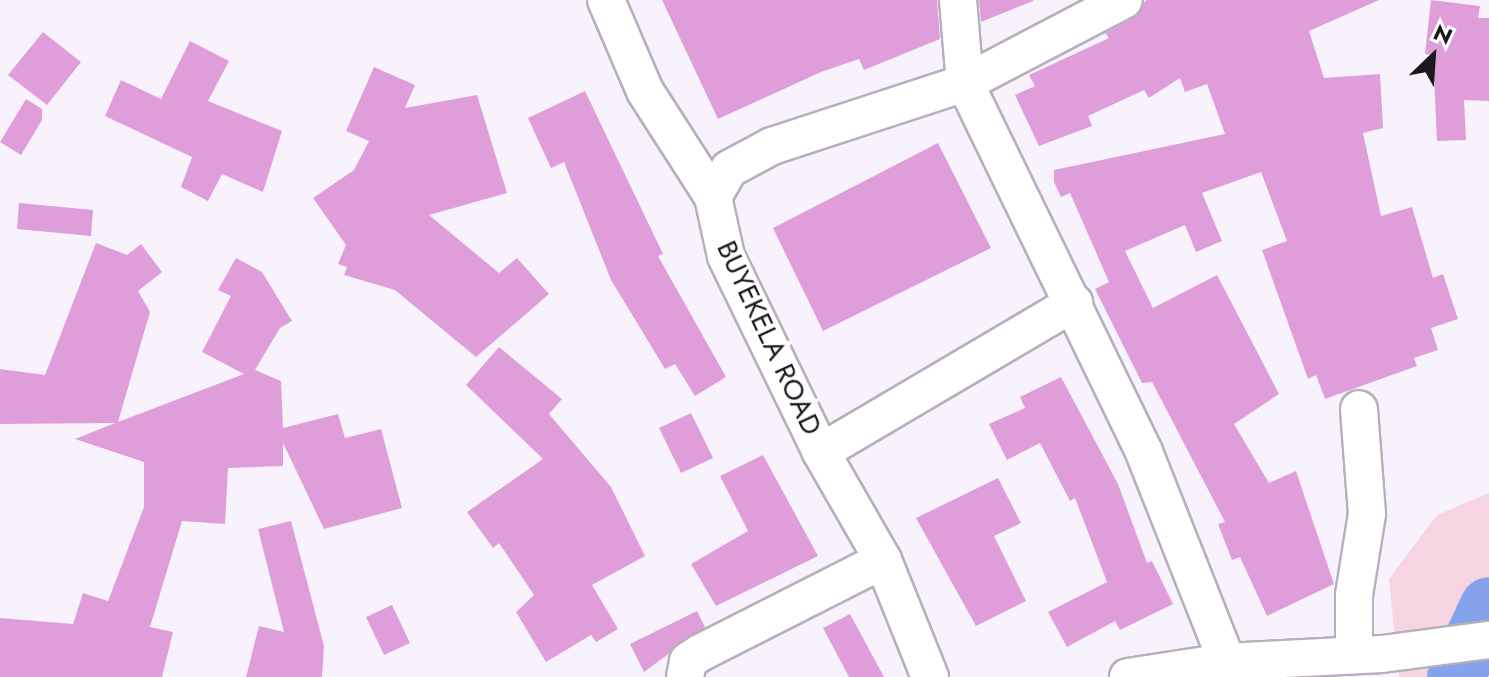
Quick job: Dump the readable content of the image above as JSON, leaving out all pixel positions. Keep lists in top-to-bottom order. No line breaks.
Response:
{"streets":{"street":["BUYEKELA ROAD"]},"north":"top right"}
